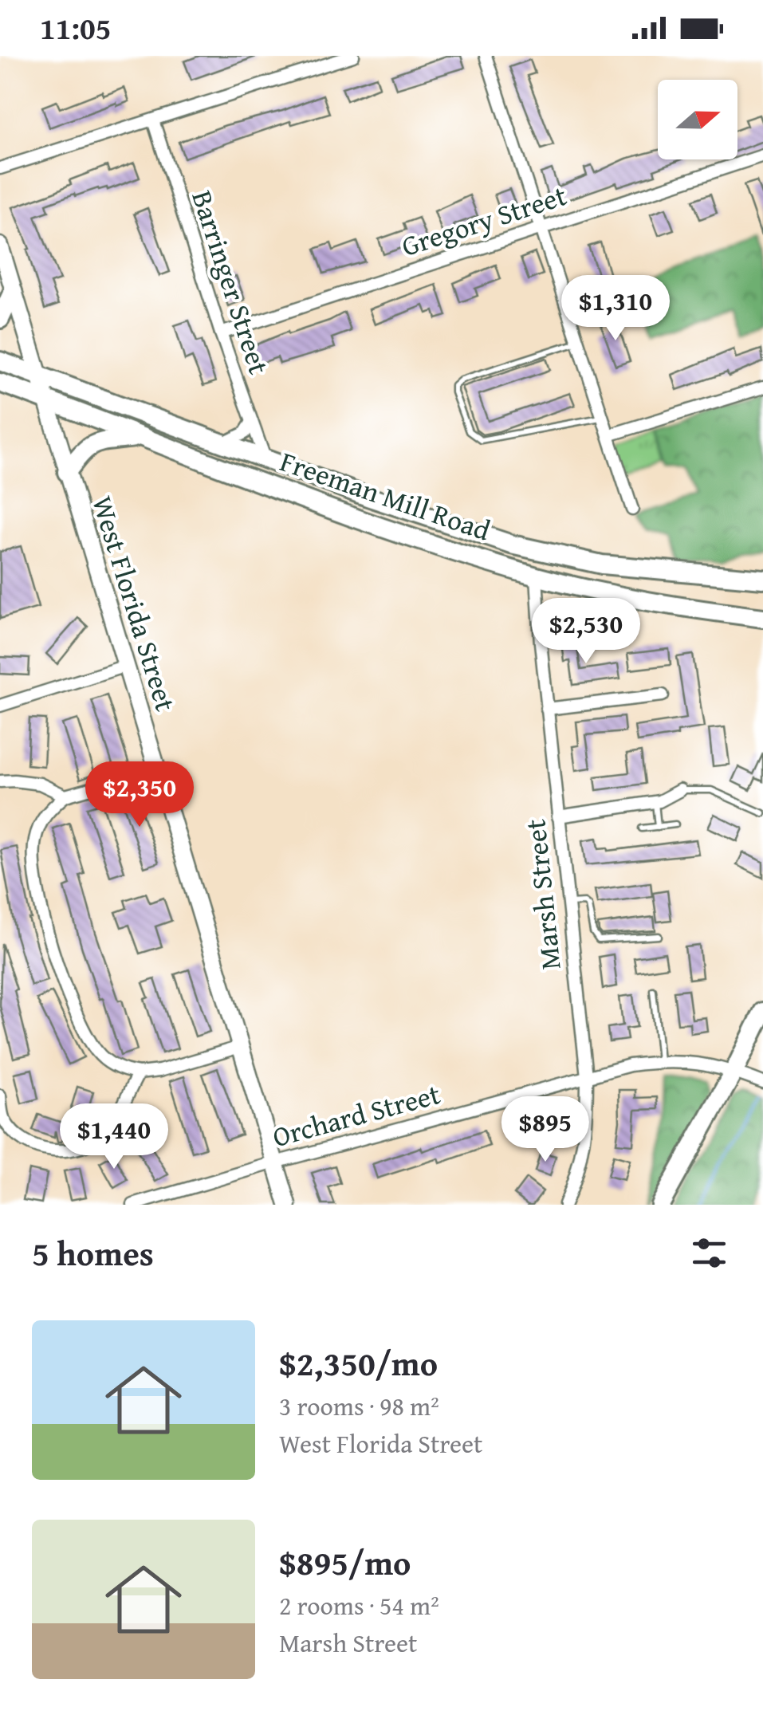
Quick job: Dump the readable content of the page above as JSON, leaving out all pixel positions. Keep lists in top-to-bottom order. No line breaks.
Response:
{"streets":{"main road":["Freeman Mill Road","West Florida Street"],"street":["Gregory Street","Barringer Street","Marsh Street","Orchard Street"]},"crossings":[["Gregory Street","Barringer Street"],["Barringer Street","Freeman Mill Road"],["Freeman Mill Road","West Florida Street"],["Freeman Mill Road","Marsh Street"],["West Florida Street","Orchard Street"],["Marsh Street","Orchard Street"]],"north":"right","page":{"status":"11:05","price":["$1,310","$2,530","$2,350","$895","$1,440"],"heading":"5 homes","list":[{"name":"$2,350/mo","note":"3 rooms · 98 m² · West Florida Street"},{"name":"$895/mo","note":"2 rooms · 54 m² · Marsh Street"}]}}
